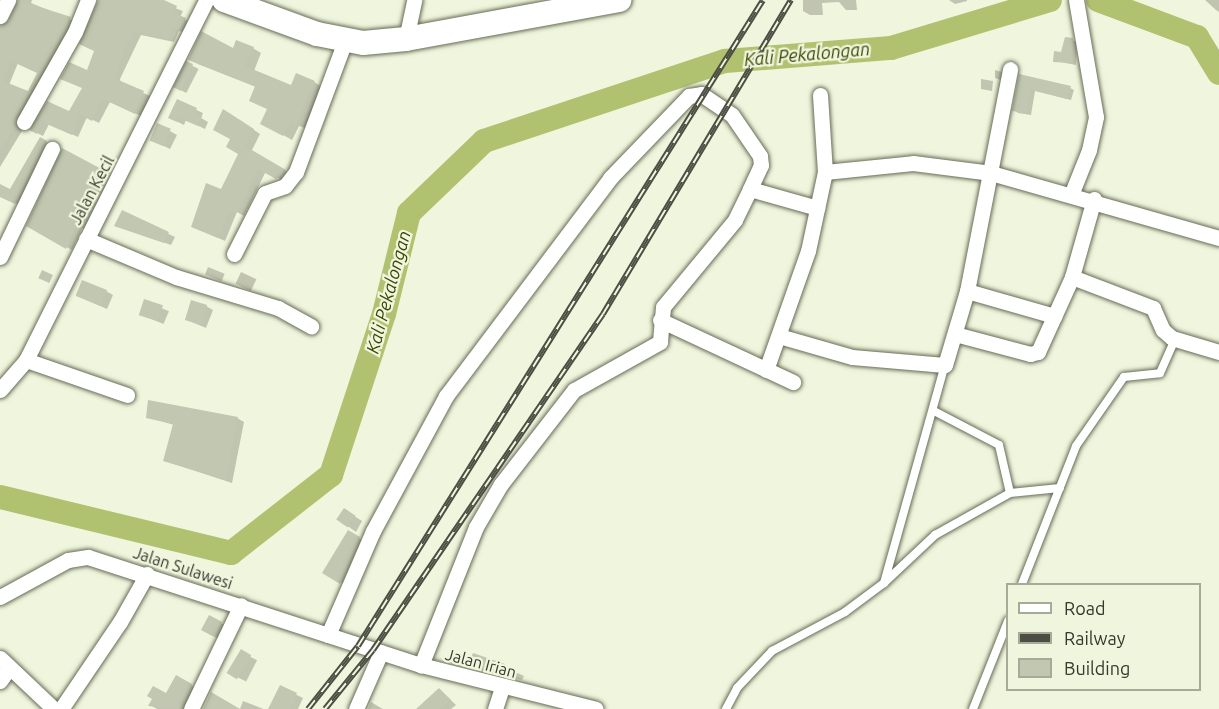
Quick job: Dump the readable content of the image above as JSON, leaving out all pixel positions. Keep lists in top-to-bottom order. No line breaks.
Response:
{"streets":{"street":["Jalan Kecil","Jalan Sulawesi","Jalan Irian"]},"crossings":[["Jalan Sulawesi","Jalan Irian"]],"water":["Kali Pekalongan"],"legend":["Road","Railway","Building"]}
